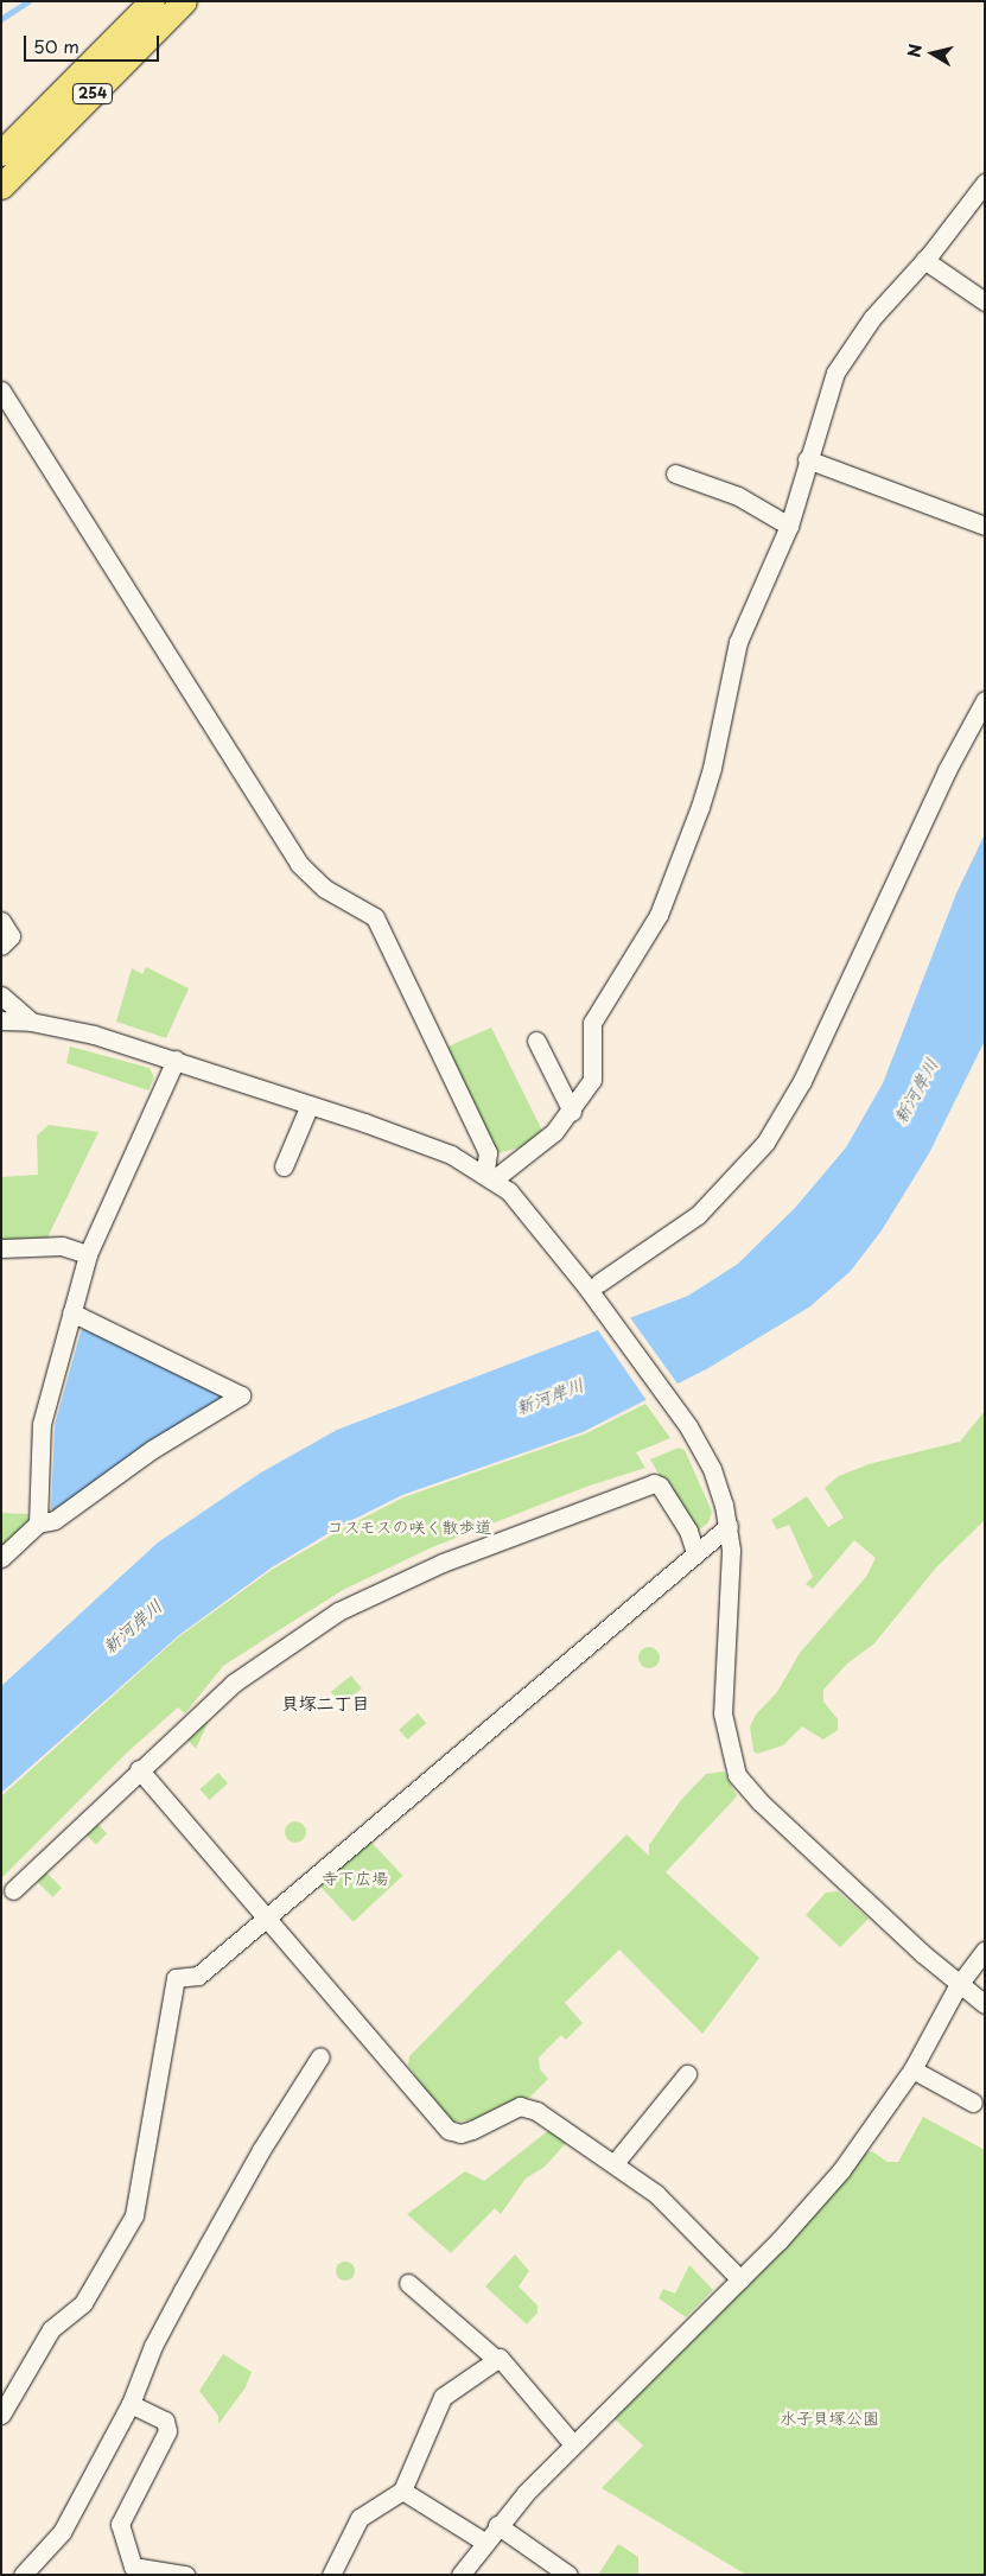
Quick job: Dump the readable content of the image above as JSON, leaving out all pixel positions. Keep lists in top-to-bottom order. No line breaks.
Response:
{"streets":{"highway":["254"]},"districts":["貝塚二丁目"],"water":["新河岸川"],"parks":["コスモスの咲く散歩道","寺下広場","水子貝塚公園"],"scale_bar":"50 m","north":"left"}
